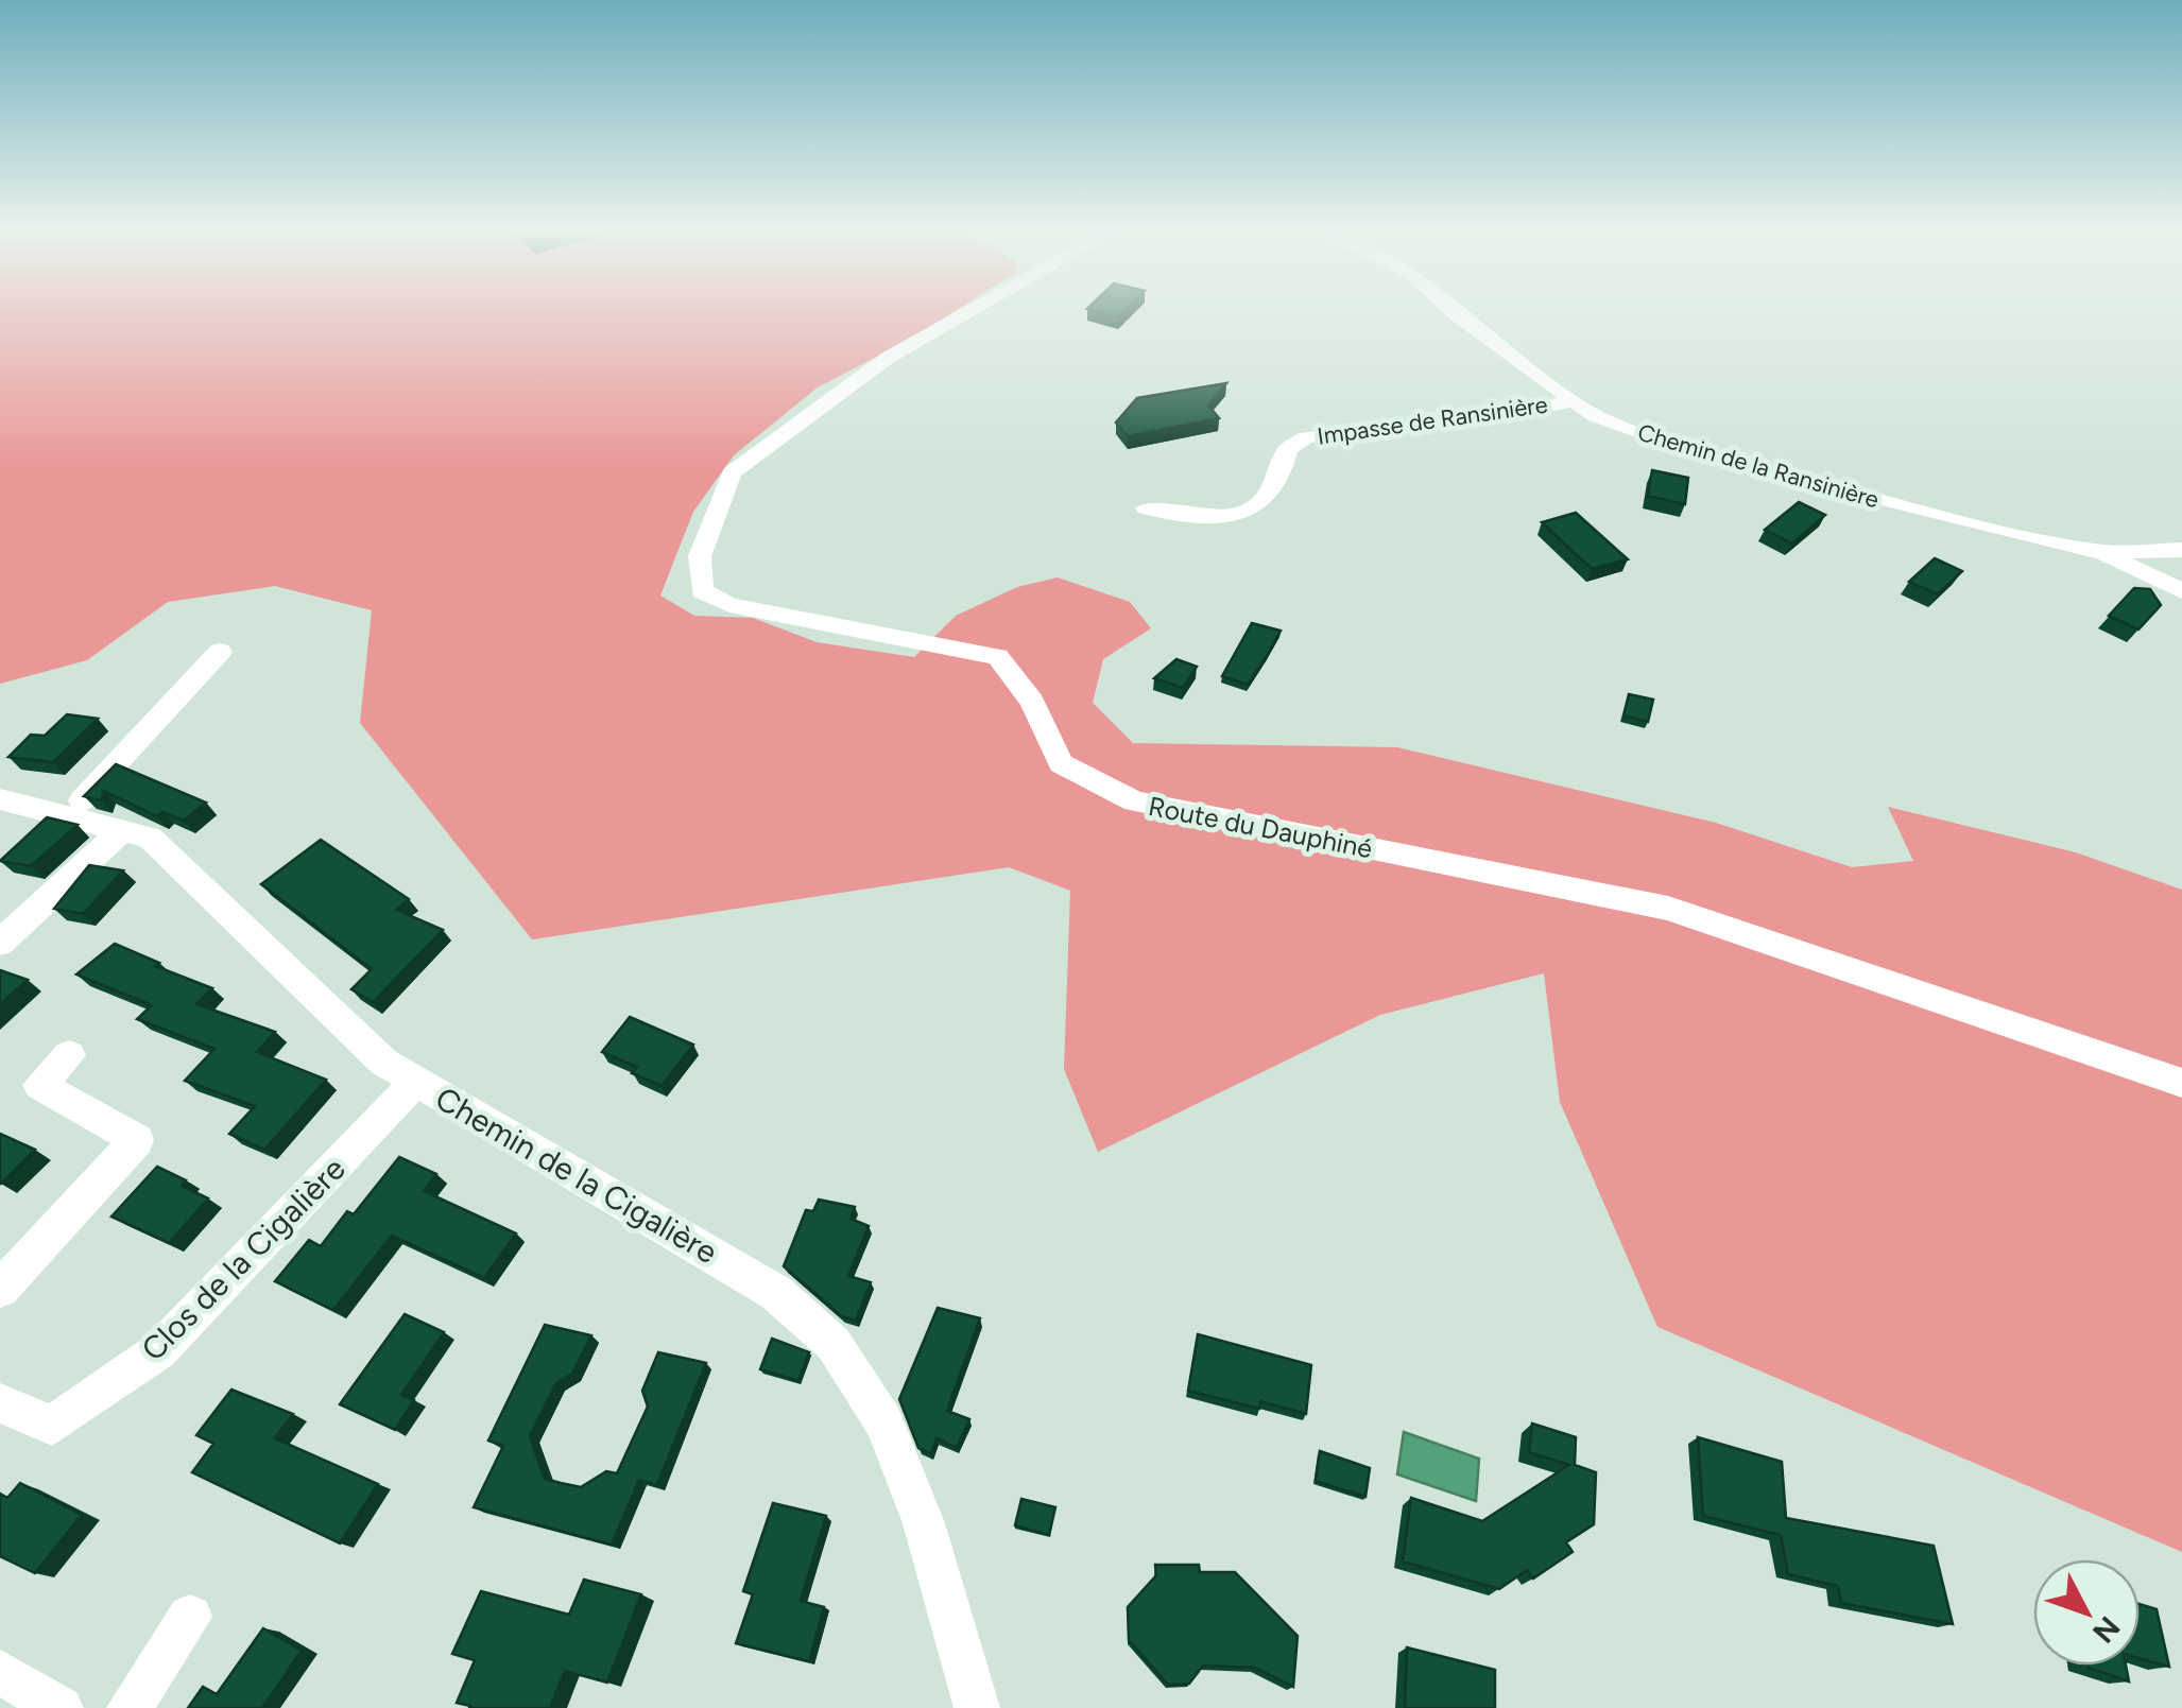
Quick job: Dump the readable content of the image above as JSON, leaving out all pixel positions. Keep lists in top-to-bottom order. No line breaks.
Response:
{"streets":{"street":["Impasse de Ransinière","Chemin de la Ransinière","Route du Dauphiné","Chemin de la Cigalière","Clos de la Cigalière"]},"crossings":[["Impasse de Ransinière","Chemin de la Ransinière"],["Chemin de la Cigalière","Clos de la Cigalière"]],"north":"bottom right"}
